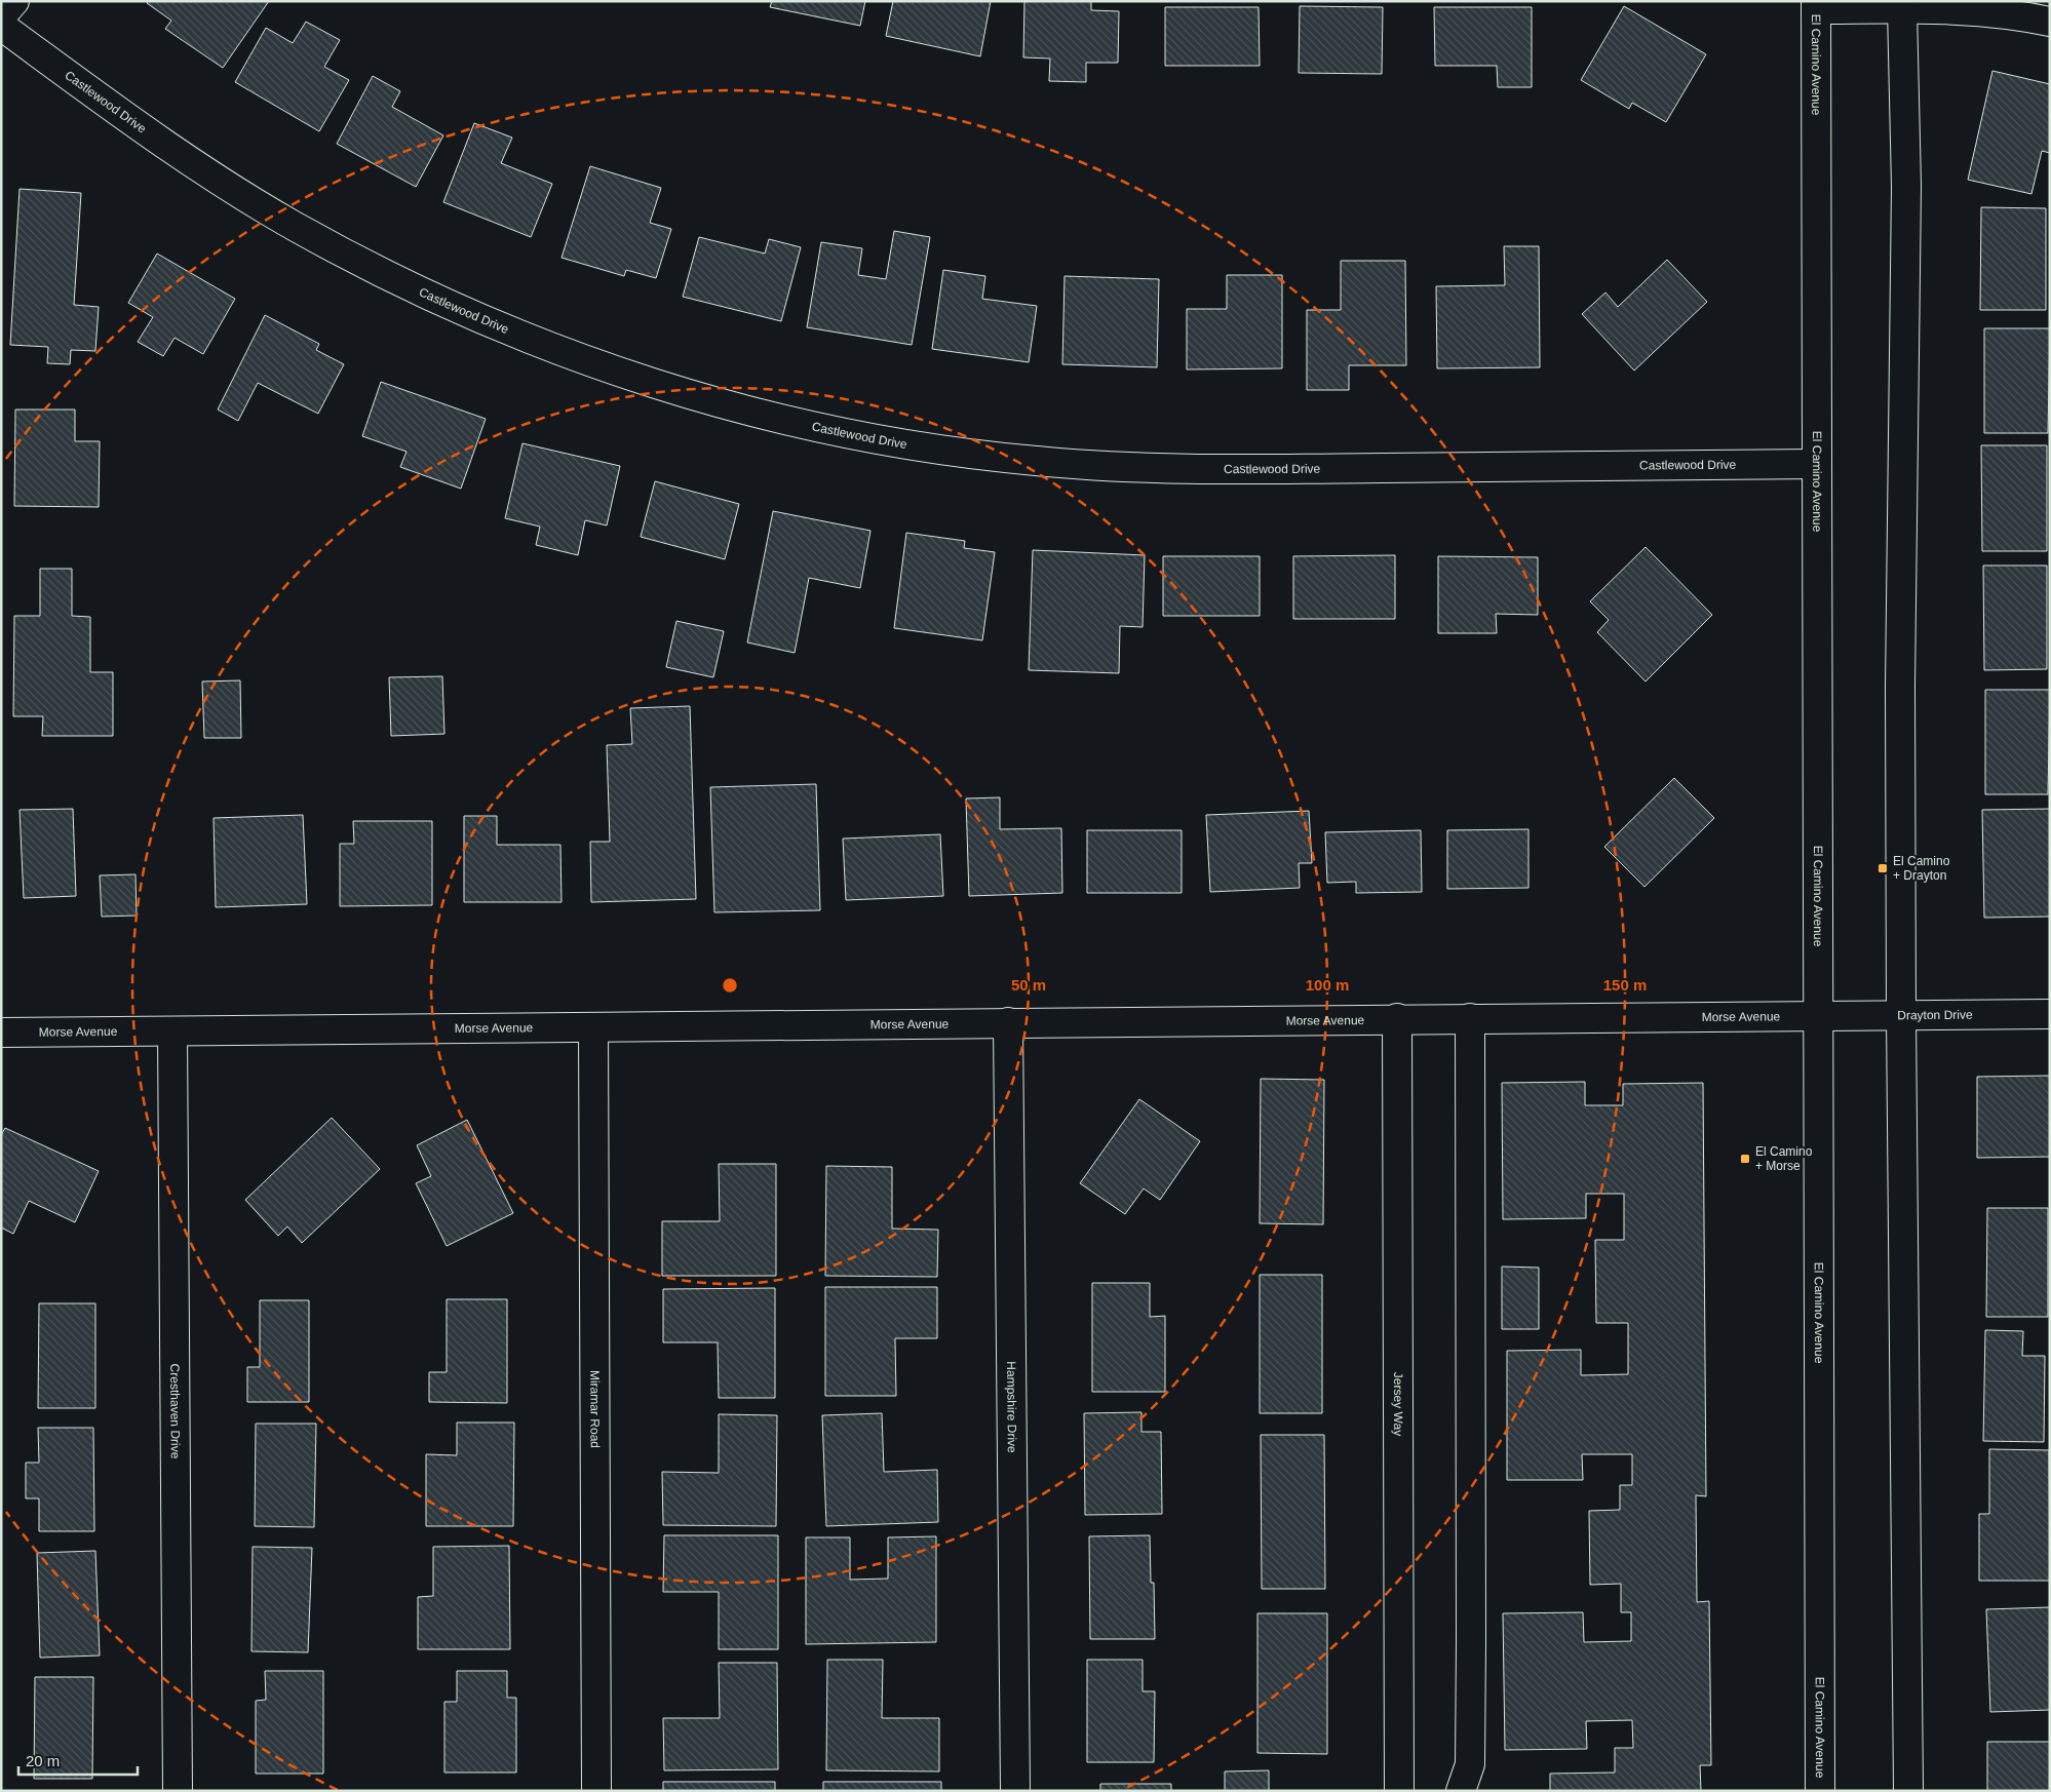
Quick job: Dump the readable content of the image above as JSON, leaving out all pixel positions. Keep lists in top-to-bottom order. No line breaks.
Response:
{"streets":{"street":["El Camino Avenue","Castlewood Drive","Drayton Drive","Morse Avenue","Jersey Way","Hampshire Drive","Miramar Road","Cresthaven Drive"]},"crossings":[["El Camino Avenue","Castlewood Drive"],["El Camino Avenue","Drayton Drive"],["El Camino Avenue","Morse Avenue"],["Drayton Drive","Morse Avenue"],["Morse Avenue","Jersey Way"],["Morse Avenue","Hampshire Drive"],["Morse Avenue","Miramar Road"],["Morse Avenue","Cresthaven Drive"]],"places":{"transit":["El Camino + Drayton","El Camino + Morse"]},"scale_bar":"20 m","rings":["50 m","100 m","150 m"]}
